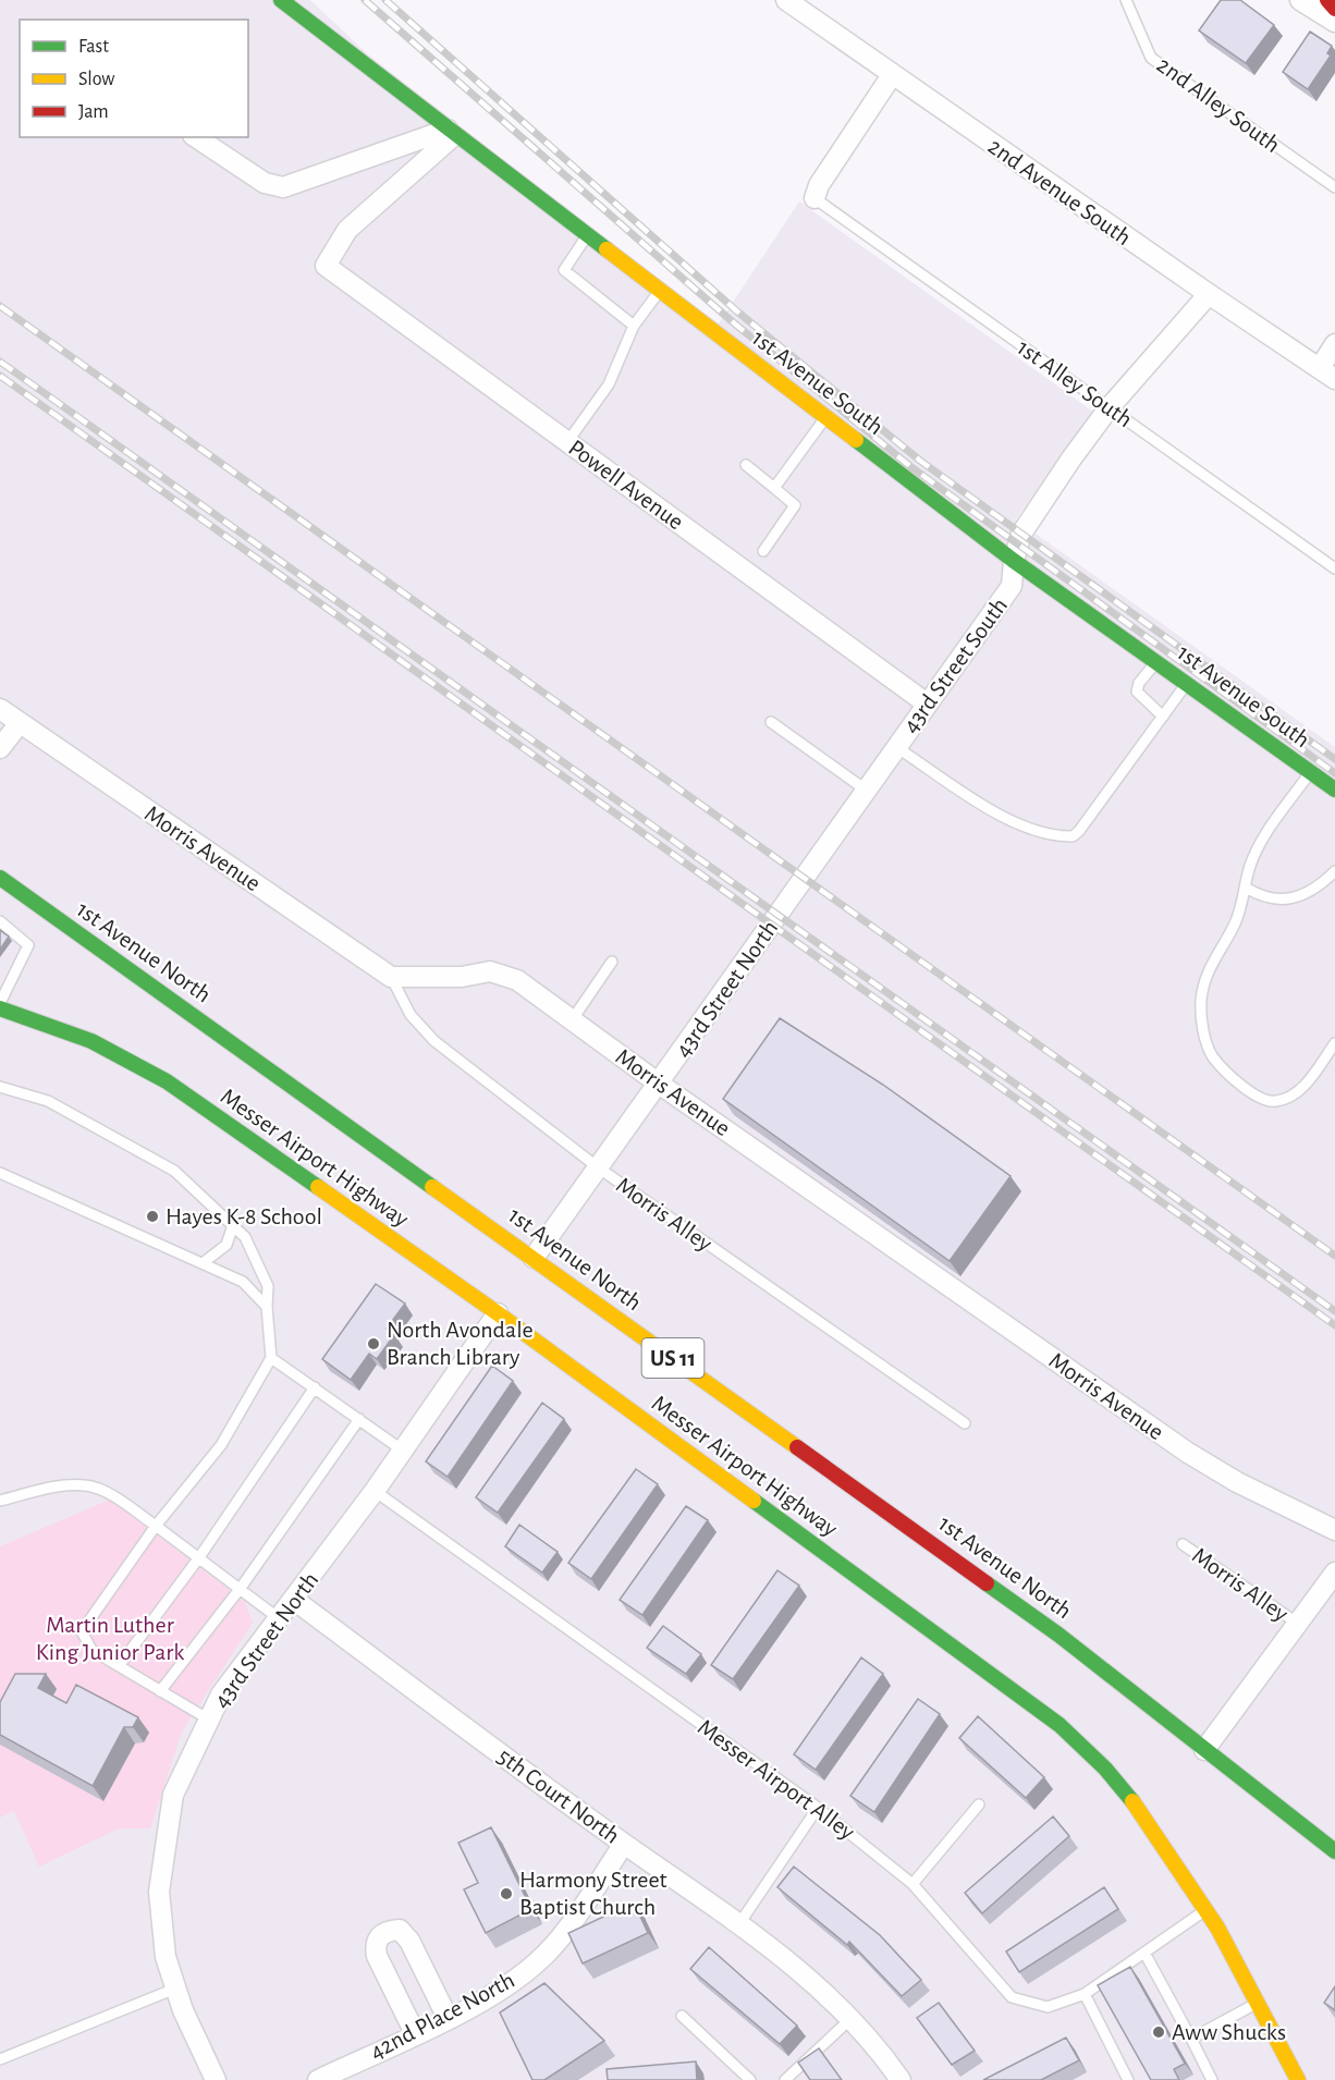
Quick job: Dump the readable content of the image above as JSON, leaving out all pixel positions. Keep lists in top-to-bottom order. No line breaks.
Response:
{"streets":{"main road":["1st Avenue South","1st Avenue North","Messer Airport Highway","US 11"],"street":["2nd Avenue South","Powell Avenue","43rd Street South","Morris Avenue","43rd Street North","5th Court North","42nd Place North"],"lane":["2nd Alley South","1st Alley South","Morris Alley","Messer Airport Alley"]},"crossings":[["2nd Avenue South","43rd Street South"],["1st Avenue South","Powell Avenue"],["1st Avenue South","43rd Street South"],["1st Alley South","43rd Street South"],["Powell Avenue","43rd Street South"],["43rd Street South","43rd Street North"],["Morris Avenue","43rd Street North"],["Morris Avenue","Morris Alley"],["1st Avenue North","43rd Street North"],["43rd Street North","Messer Airport Highway"],["43rd Street North","Morris Alley"],["43rd Street North","Messer Airport Alley"],["43rd Street North","5th Court North"],["Messer Airport Highway","Messer Airport Alley"],["5th Court North","42nd Place North"]],"parks":["Martin Luther King Junior Park"],"places":["Hayes K-8 School","North Avondale Branch Library","Harmony Street Baptist Church","Aww Shucks"],"legend":["Fast","Slow","Jam"]}
